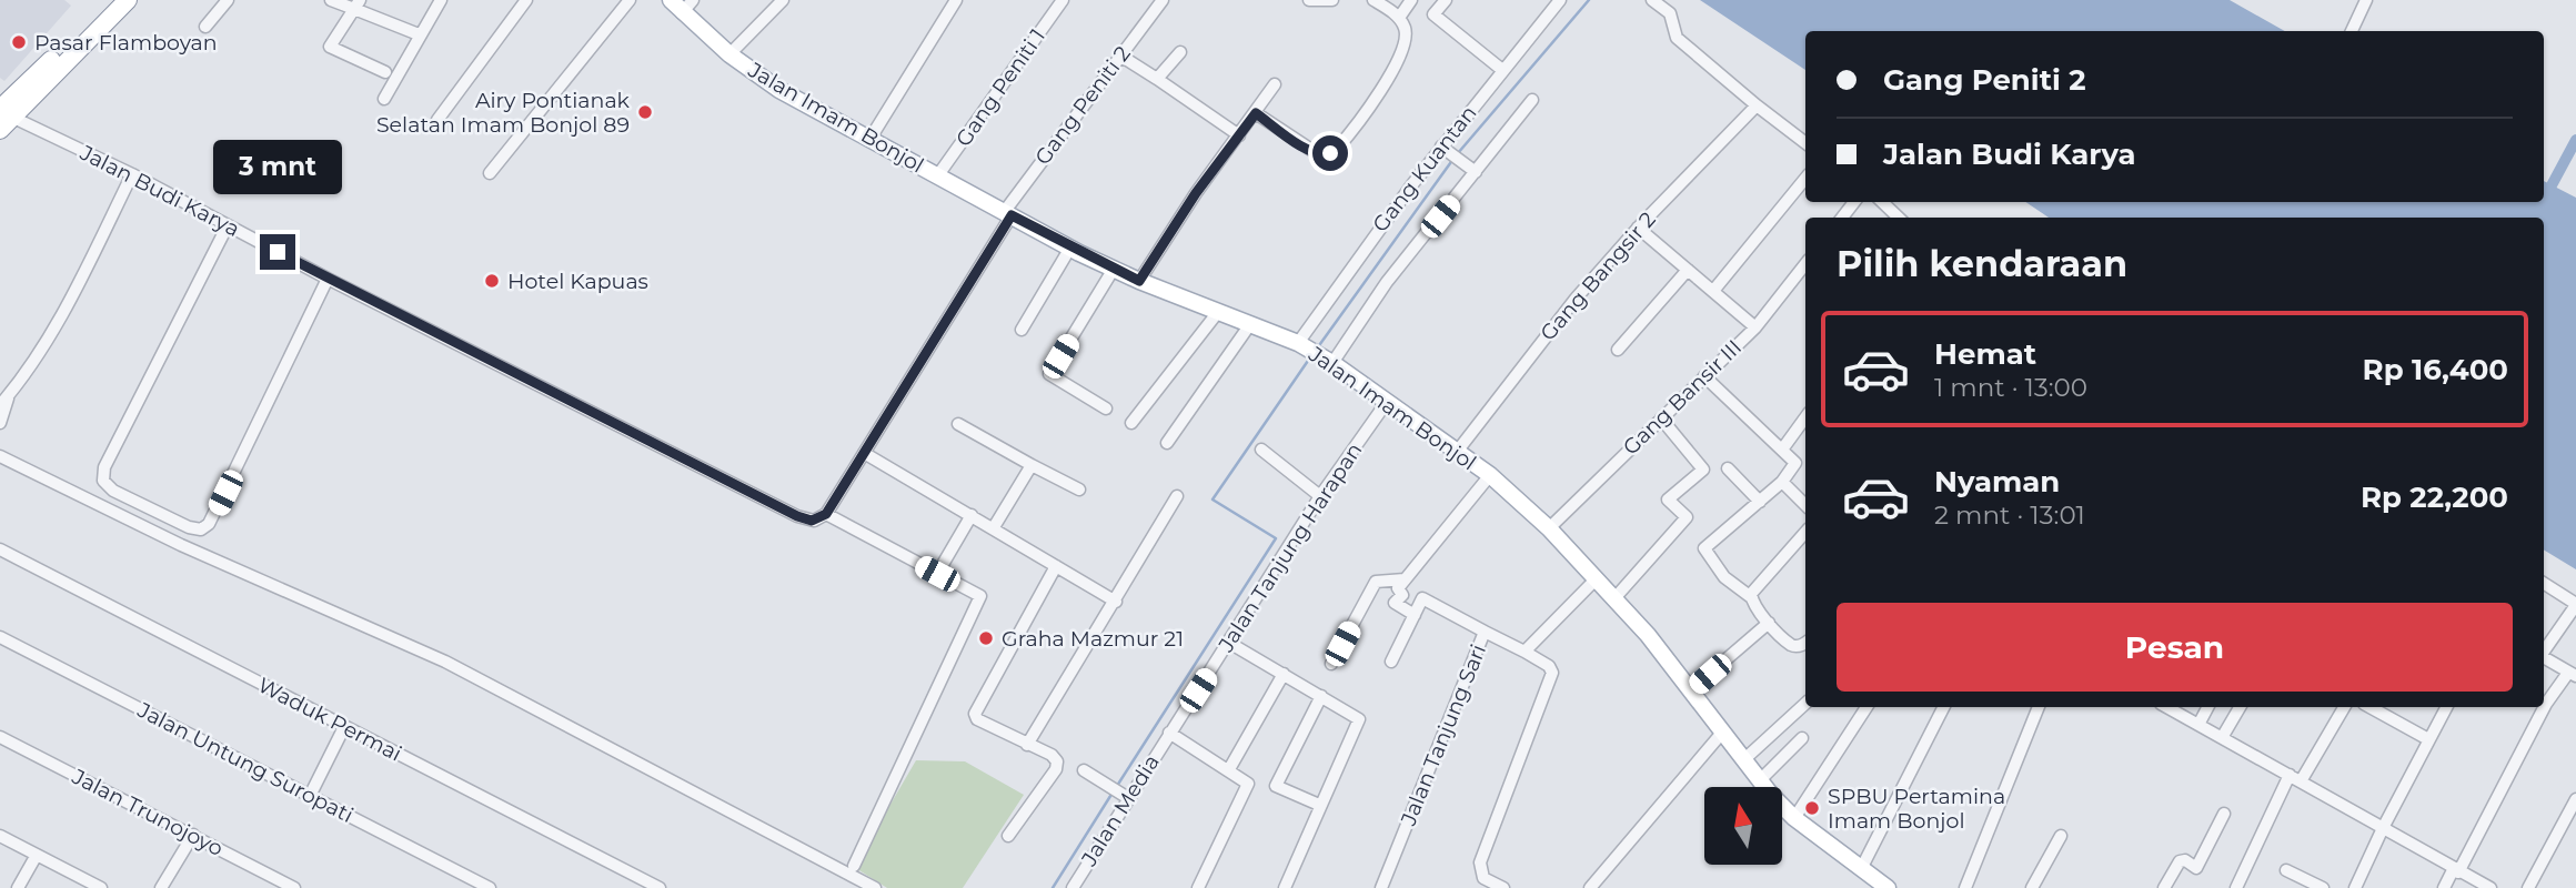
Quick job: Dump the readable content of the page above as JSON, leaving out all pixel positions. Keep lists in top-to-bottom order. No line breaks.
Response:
{"streets":{"main road":["Jalan Imam Bonjol"],"street":["Gang Peniti 1","Gang Peniti 2","Gang Kuantan","Jalan Budi Karya","Gang Bangsir 2","Gang Bansir III","Jalan Tanjung Harapan","Waduk Permai","Jalan Tanjung Sari","Jalan Untung Suropati","Jalan Media","Jalan Trunojoyo"]},"crossings":[["Gang Peniti 1","Jalan Imam Bonjol"],["Gang Peniti 2","Jalan Imam Bonjol"],["Jalan Imam Bonjol","Gang Kuantan"],["Jalan Imam Bonjol","Gang Bangsir 2"],["Jalan Imam Bonjol","Gang Bansir III"],["Jalan Imam Bonjol","Jalan Tanjung Harapan"],["Jalan Tanjung Harapan","Jalan Media"]],"places":["Pasar Flamboyan","Airy Pontianak Selatan Imam Bonjol 89","Hotel Kapuas","Graha Mazmur 21","SPBU Pertamina Imam Bonjol"],"north":"top","page":{"banner":["Gang Peniti 2","Jalan Budi Karya"],"bubble":"3 mnt","heading":"Pilih kendaraan","list":[{"name":"Hemat","note":"1 mnt · 13:00","value":"Rp 16,400"},{"name":"Nyaman","note":"2 mnt · 13:01","value":"Rp 22,200"}],"buttons":"Pesan"}}
